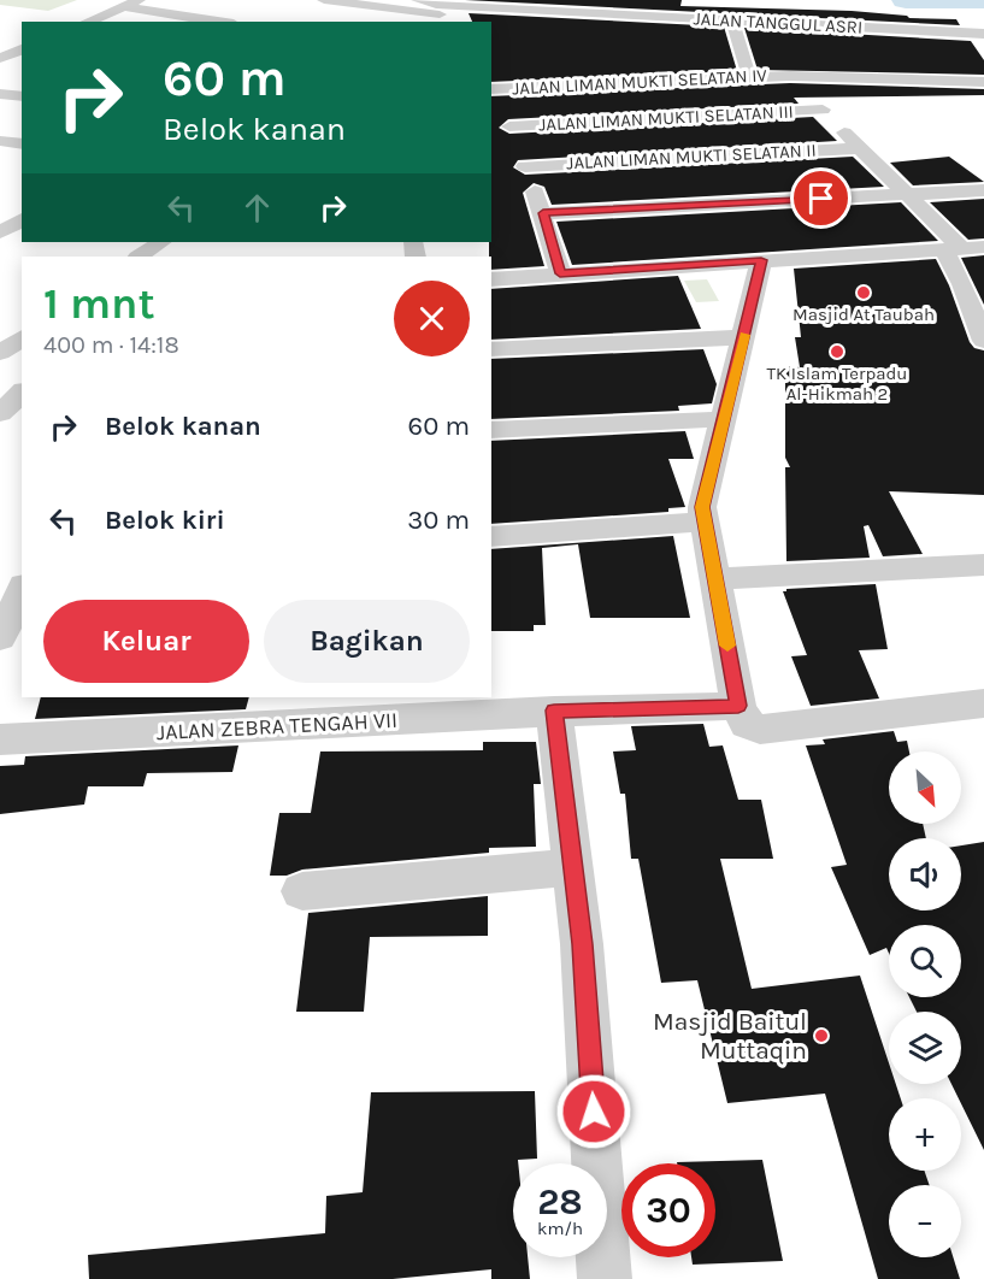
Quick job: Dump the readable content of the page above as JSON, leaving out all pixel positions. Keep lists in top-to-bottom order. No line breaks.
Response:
{"streets":{"street":["JALAN TANGGUL ASRI","JALAN LIMAN MUKTI SELATAN IV","JALAN LIMAN MUKTI SELATAN III","JALAN LIMAN MUKTI SELATAN II","JALAN ZEBRA TENGAH VII"]},"crossings":[["JALAN LIMAN MUKTI SELATAN IV","JALAN LIMAN MUKTI SELATAN III"],["JALAN LIMAN MUKTI SELATAN IV","JALAN LIMAN MUKTI SELATAN II"],["JALAN LIMAN MUKTI SELATAN III","JALAN LIMAN MUKTI SELATAN II"]],"places":["Masjid At Taubah","TK Islam Terpadu Al-Hikmah 2","Masjid Baitul Muttaqin"],"north":"bottom right","page":{"turn":["60 m","Belok kanan"],"heading":["1 mnt","400 m · 14:18"],"list":[{"name":"Belok kanan","value":"60 m"},{"name":"Belok kiri","value":"30 m"}],"buttons":["Keluar","Bagikan"],"map_buttons":["+","−"],"speed":"28 km/h","limit":"30"}}
